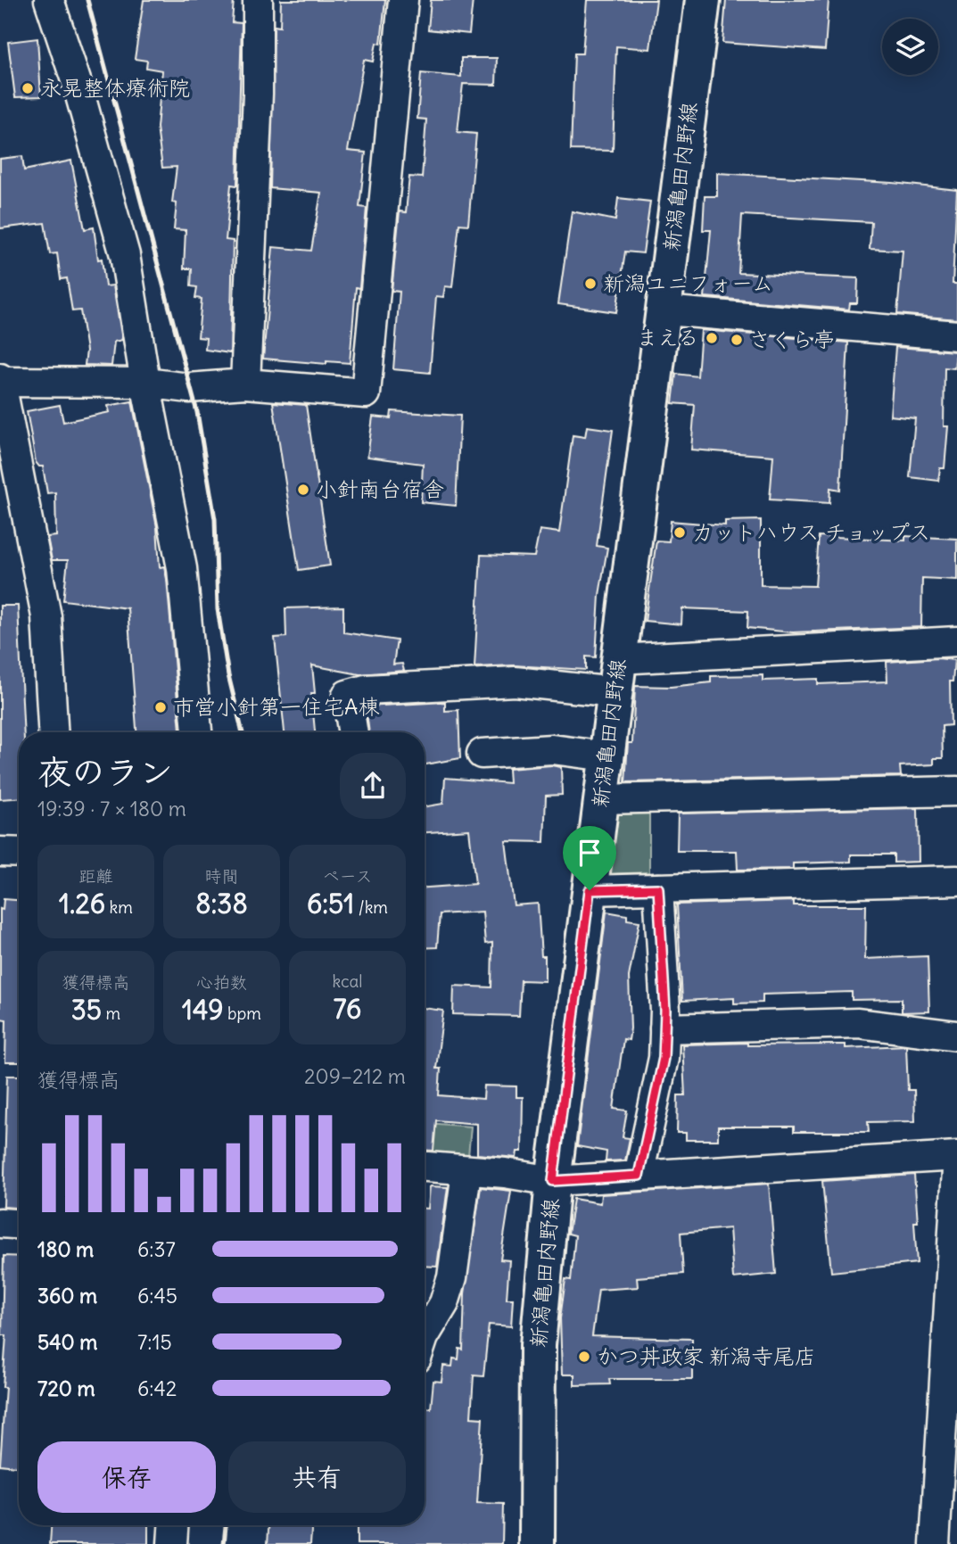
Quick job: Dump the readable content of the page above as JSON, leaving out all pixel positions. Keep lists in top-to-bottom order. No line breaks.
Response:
{"streets":{"main road":["新潟亀田内野線"]},"places":["永晃整体療術院","新潟ユニフォーム","まえる","さくら亭","小針南台宿舎","カットハウス チョップス","市営小針第一住宅A棟","かつ丼政家 新潟寺尾店"],"page":{"heading":["夜のラン","19:39 · 7 × 180 m"],"stats":[["距離","1.26 km"],["時間","8:38"],["ペース","6:51 /km"],["獲得標高","35 m"],["心拍数","149 bpm"],["kcal","76"]],"chart":["獲得標高","209–212 m"],"list":[{"name":"180 m","note":"6:37"},{"name":"360 m","note":"6:45"},{"name":"540 m","note":"7:15"},{"name":"720 m","note":"6:42"}],"buttons":["保存","共有"]}}
